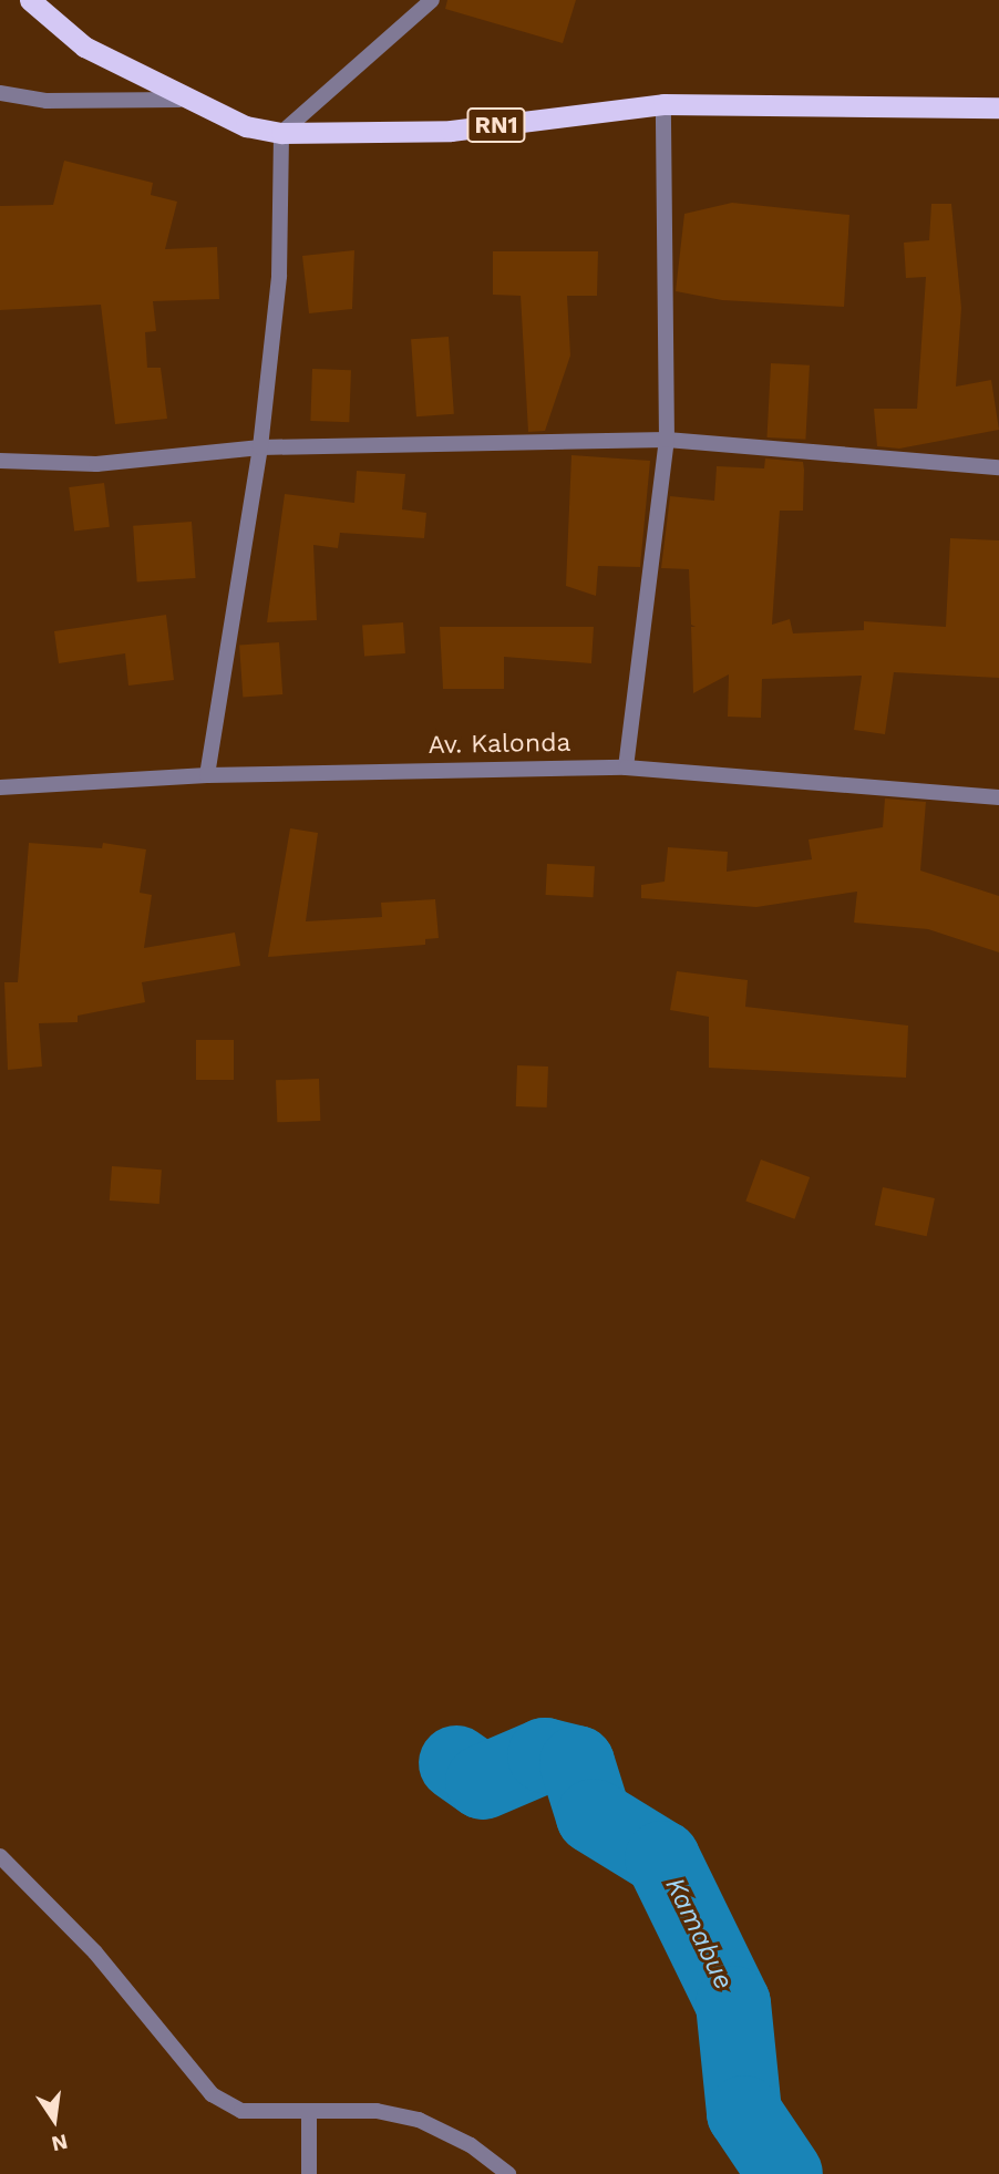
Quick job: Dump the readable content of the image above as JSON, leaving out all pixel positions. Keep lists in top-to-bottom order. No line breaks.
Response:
{"streets":{"highway":["RN1"],"street":["Av. Kalonda"]},"water":["Kamabue"],"north":"bottom"}
